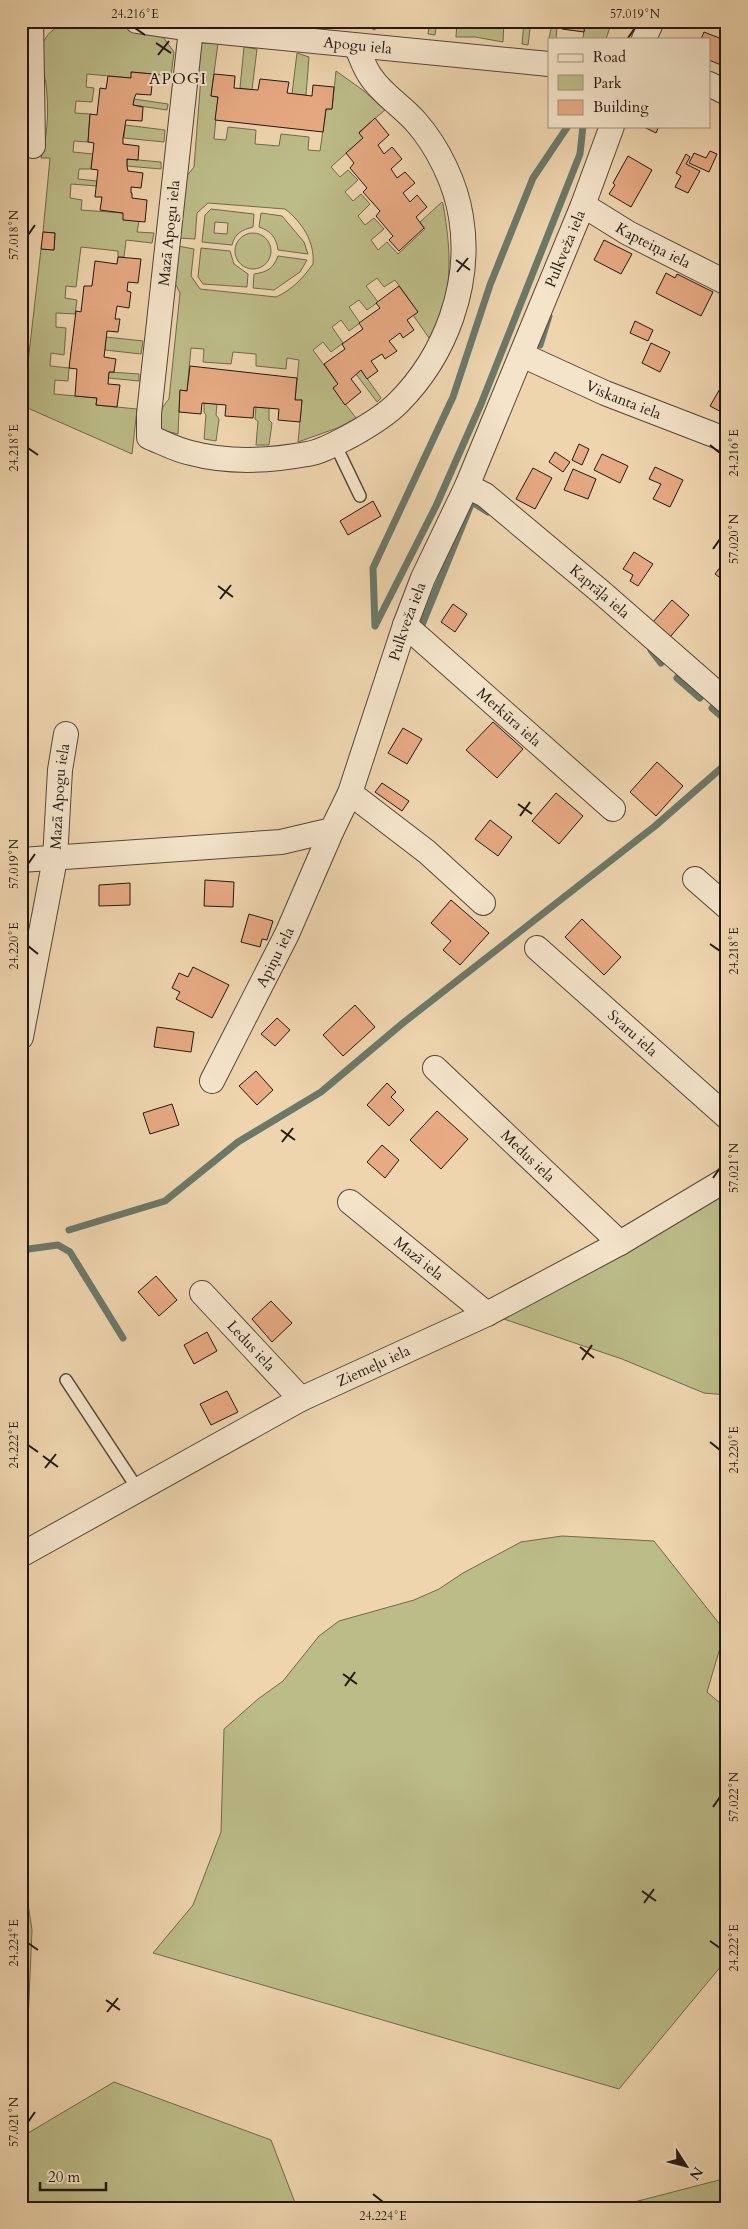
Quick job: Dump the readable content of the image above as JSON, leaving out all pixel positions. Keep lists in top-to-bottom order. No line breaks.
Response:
{"streets":{"street":["Apogu iela","Mazā Apogu iela","Kapteiņa iela","Pulkveža iela","Viskanta iela","Kaprāļa iela","Merkūra iela","Apiņu iela","Svaru iela","Medus iela","Mazā iela","Ledus iela","Ziemeļu iela"]},"crossings":[["Apogu iela","Mazā Apogu iela"],["Kapteiņa iela","Pulkveža iela"],["Pulkveža iela","Viskanta iela"],["Pulkveža iela","Kaprāļa iela"],["Pulkveža iela","Merkūra iela"],["Pulkveža iela","Apiņu iela"],["Medus iela","Ziemeļu iela"],["Mazā iela","Ziemeļu iela"],["Ledus iela","Ziemeļu iela"]],"districts":["APOGI"],"legend":["Road","Park","Building"],"scale_bar":"20 m","north":"bottom right","coordinates":["24.216°E","57.019°N","57.018°N","24.218°E","57.020°N","24.220°E","57.021°N","24.222°E","57.022°N","24.224°E"]}
